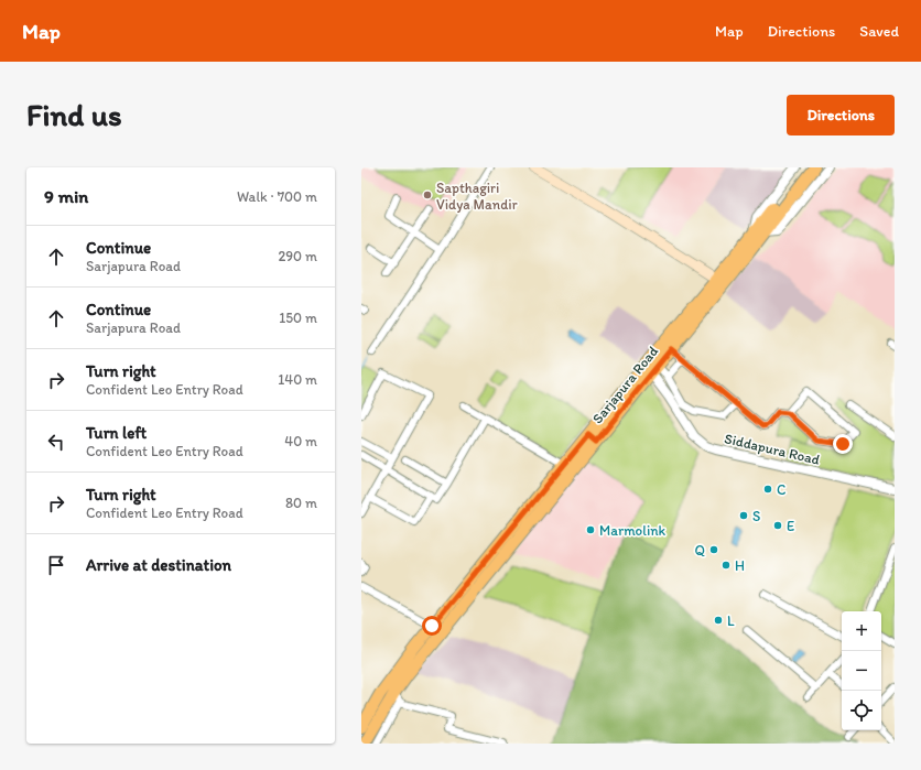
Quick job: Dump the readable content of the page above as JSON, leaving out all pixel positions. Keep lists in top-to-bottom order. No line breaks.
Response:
{"streets":{"main road":["Sarjapura Road"],"street":["Siddapura Road"]},"crossings":[["Sarjapura Road","Siddapura Road"]],"places":["Sapthagiri Vidya Mandir","C","S","E","Marmolink","Q","H","L"],"page":{"header":"Map","nav":["Map","Directions","Saved"],"buttons":"Directions","title":"Find us","heading":["9 min","Walk · 700 m"],"list":[["Continue","Sarjapura Road","290 m"],["Continue","Sarjapura Road","150 m"],["Turn right","Confident Leo Entry Road","140 m"],["Turn left","Confident Leo Entry Road","40 m"],["Turn right","Confident Leo Entry Road","80 m"],"Arrive at destination"],"map_buttons":["+","−"]}}
